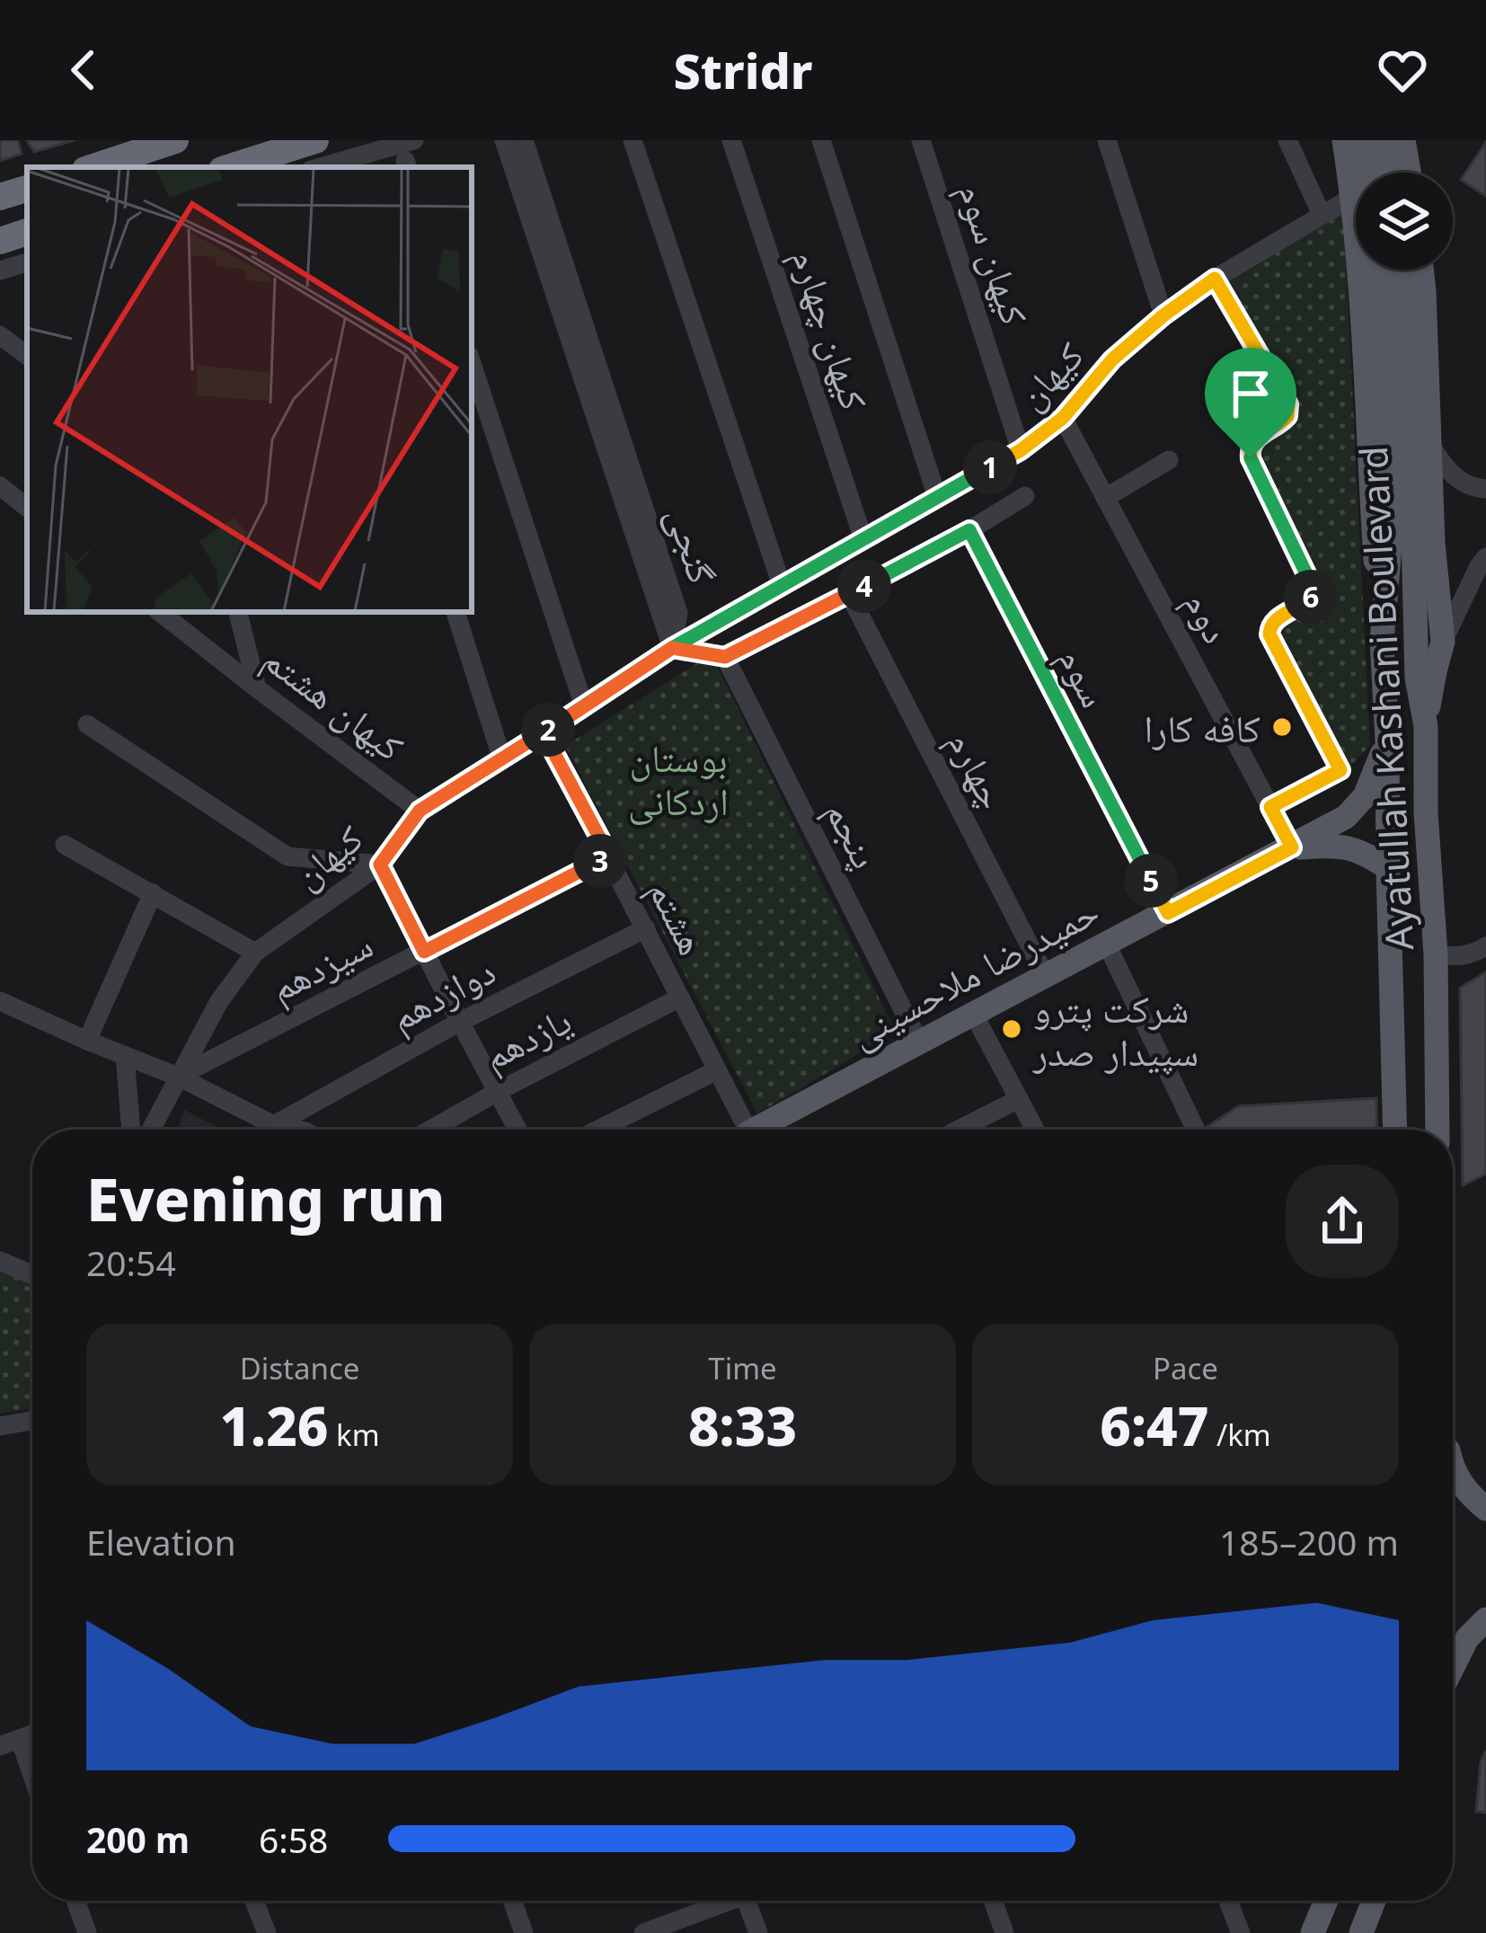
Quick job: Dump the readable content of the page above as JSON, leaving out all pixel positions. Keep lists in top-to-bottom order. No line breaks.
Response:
{"streets":{"main road":["Ayatullah Kashani Boulevard","حمیدرضا ملاحسینی"],"street":["کیهان سوم","کیهان چهارم","کیهان","گنجی","دوم","سوم","کیهان هشتم","چهارم","پنجم","هشتم","سیزدهم","دوازدهم","یازدهم"]},"crossings":[["کیهان سوم","کیهان"],["کیهان چهارم","کیهان"],["کیهان","گنجی"],["کیهان","دوم"],["کیهان","کیهان هشتم"],["کیهان","هشتم"],["کیهان","سیزدهم"],["دوم","حمیدرضا ملاحسینی"],["سوم","حمیدرضا ملاحسینی"],["Ayatullah Kashani Boulevard","حمیدرضا ملاحسینی"],["چهارم","حمیدرضا ملاحسینی"],["پنجم","حمیدرضا ملاحسینی"],["هشتم","سیزدهم"],["هشتم","دوازدهم"],["هشتم","یازدهم"]],"parks":["بوستان اردکانی"],"places":["کافه کارا","شرکت پترو سپیدار صدر"],"page":{"header":"Stridr","pins":["1","4","6","2","3","5"],"heading":["Evening run","20:54"],"stats":[["Distance","1.26 km"],["Time","8:33"],["Pace","6:47 /km"]],"chart":["Elevation","185–200 m"],"list":[{"name":"200 m","note":"6:58"}]}}
